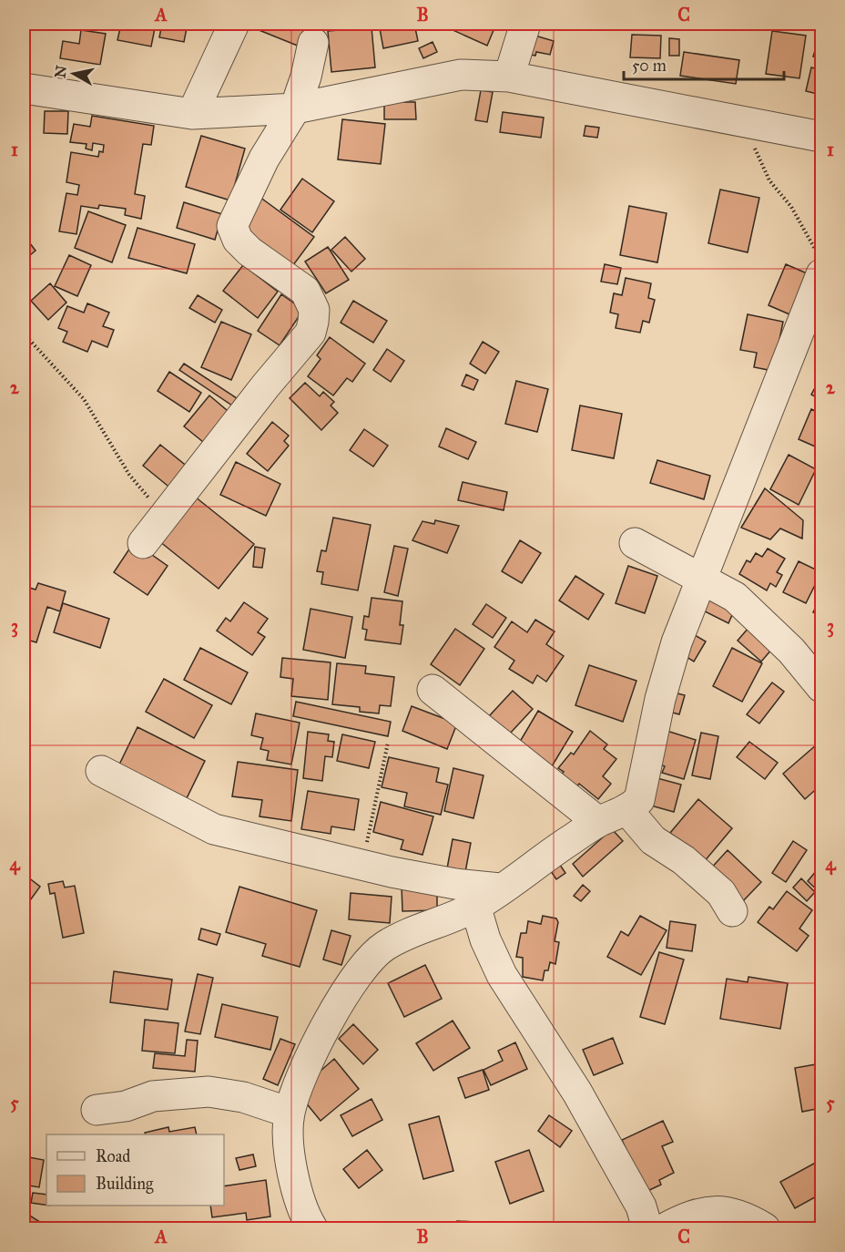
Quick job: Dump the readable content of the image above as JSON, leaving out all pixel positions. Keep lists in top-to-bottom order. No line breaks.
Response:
{"legend":["Road","Building"],"scale_bar":"50 m","north":"left","grid":{"columns":["A","B","C"],"rows":["1","2","3","4","5"]}}
